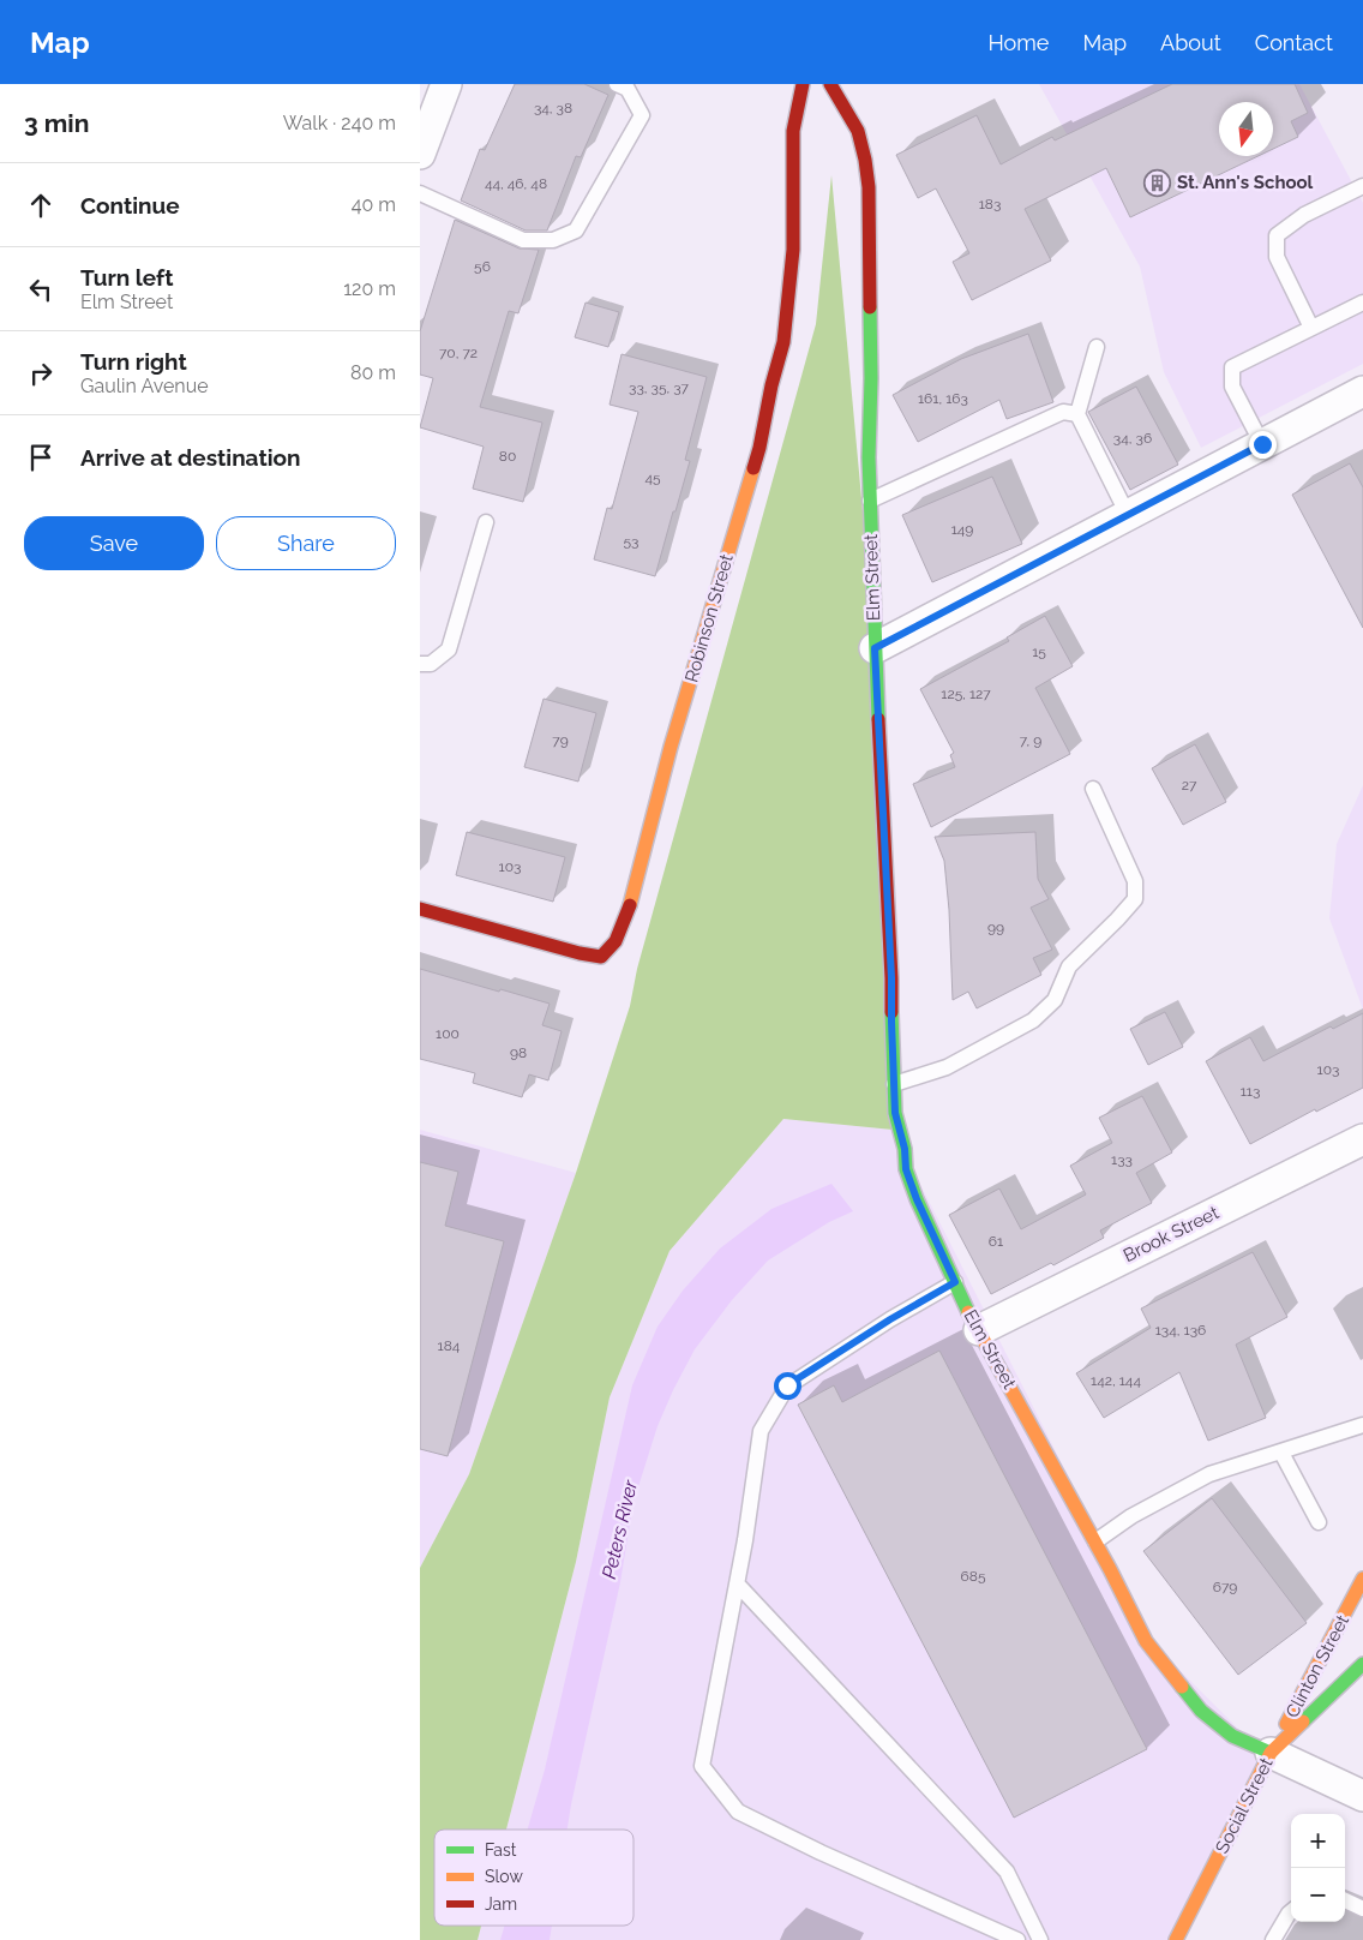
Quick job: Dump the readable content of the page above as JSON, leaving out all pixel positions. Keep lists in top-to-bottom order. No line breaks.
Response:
{"streets":{"street":["Elm Street","Robinson Street","Brook Street","Clinton Street","Social Street"]},"crossings":[["Elm Street","Brook Street"],["Elm Street","Clinton Street"],["Elm Street","Social Street"],["Clinton Street","Social Street"]],"water":["Peters River"],"places":{"building":["St. Ann's School"]},"house_numbers":["34, 38","44, 46, 48","183","56","70, 72","33, 35, 37","161, 163","34, 36","80","45","149","53","15","125, 127","79","7, 9","27","103","99","100","98","103","113","133","61","134, 136","184","142, 144","685","679"],"legend":["Fast","Slow","Jam"],"north":"bottom","page":{"header":"Map","nav":["Home","Map","About","Contact"],"heading":["3 min","Walk · 240 m"],"list":[["Continue","40 m"],["Turn left","Elm Street","120 m"],["Turn right","Gaulin Avenue","80 m"],"Arrive at destination"],"buttons":["Save","Share"],"map_buttons":["+","−"]}}
